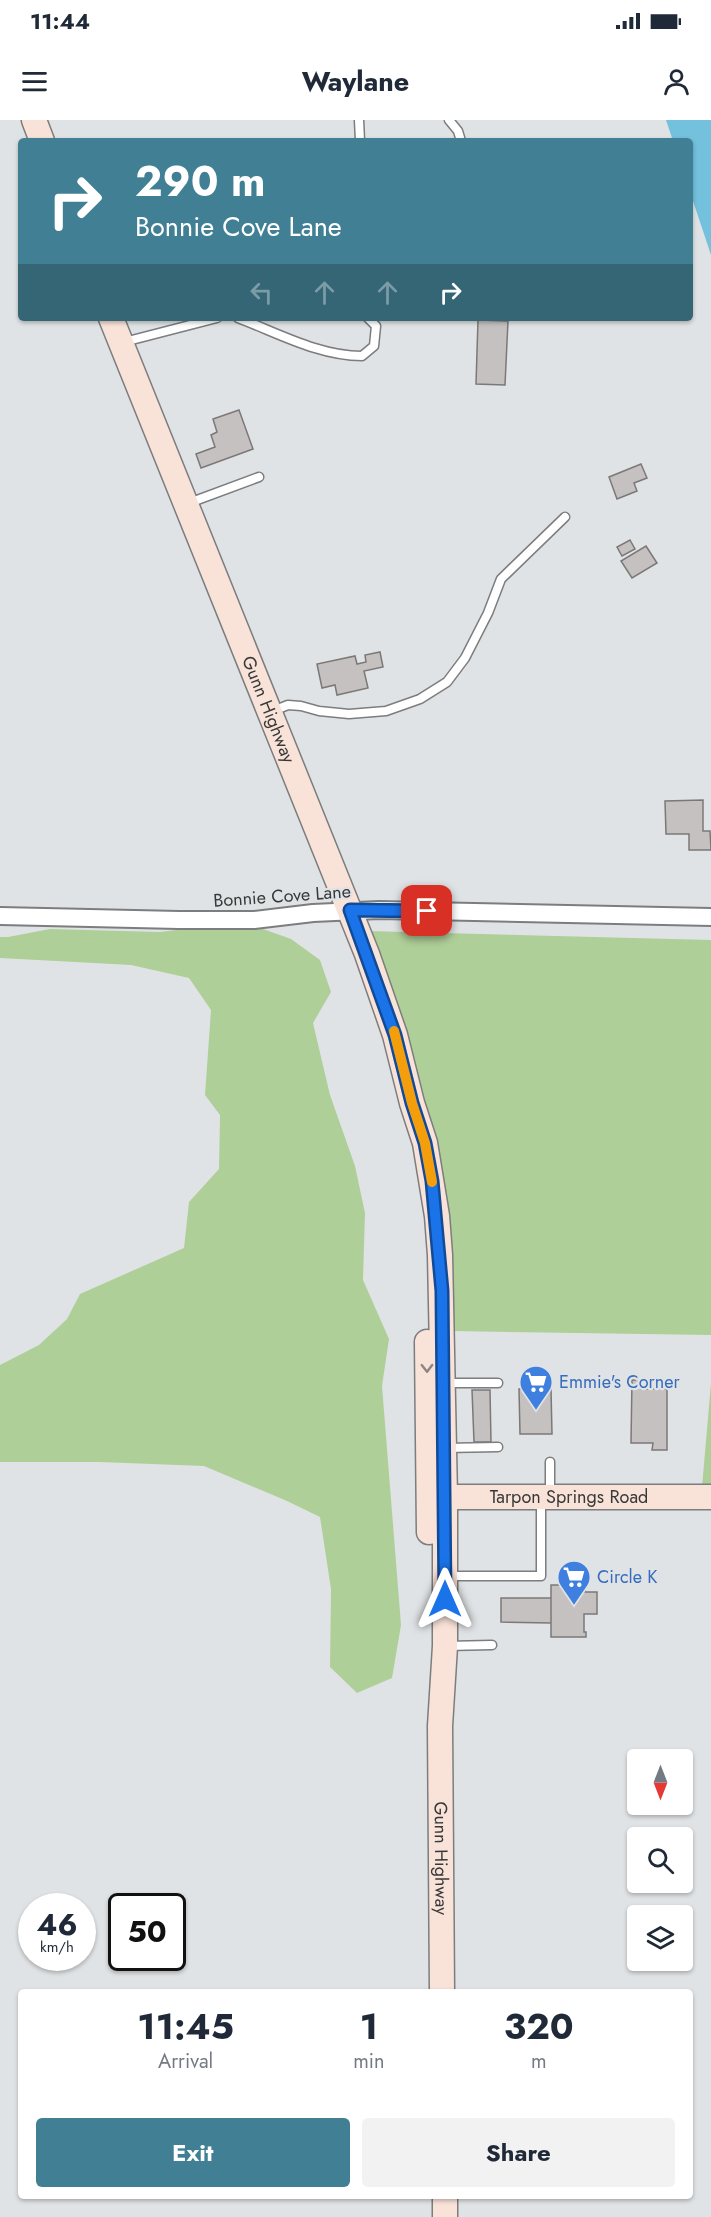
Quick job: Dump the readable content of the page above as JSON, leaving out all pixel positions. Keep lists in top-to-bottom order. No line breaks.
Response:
{"streets":{"main road":["Gunn Highway","Tarpon Springs Road"],"street":["Bonnie Cove Lane"]},"crossings":[["Gunn Highway","Bonnie Cove Lane"],["Gunn Highway","Tarpon Springs Road"]],"places":{"supermarket":["Emmie's Corner","Circle K"]},"north":"bottom","page":{"status":"11:44","header":"Waylane","turn":["290 m","Bonnie Cove Lane"],"speed":"46 km/h","limit":"50","eta":["11:45","Arrival","1","min","320","m"],"buttons":["Exit","Share"]}}
